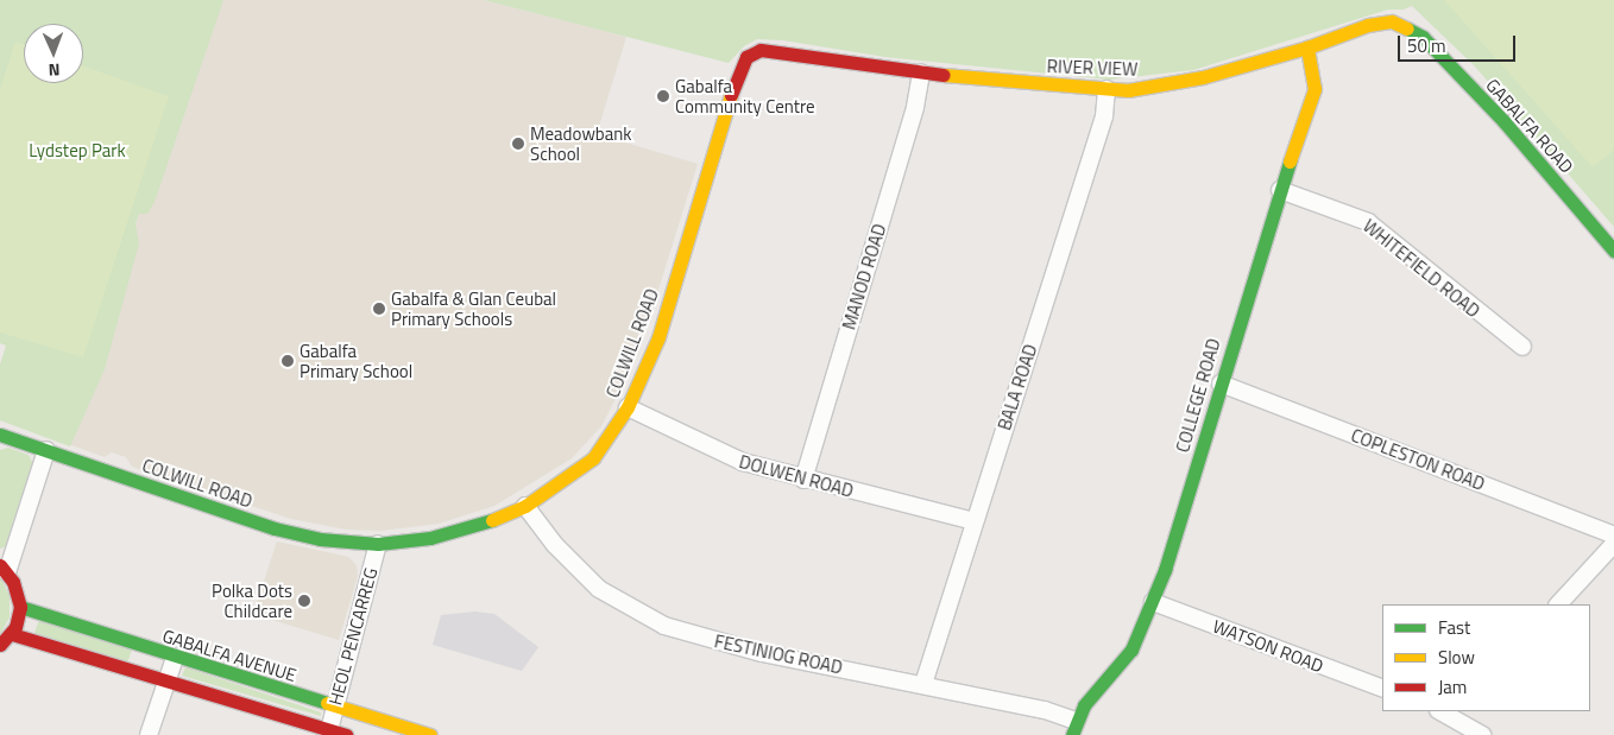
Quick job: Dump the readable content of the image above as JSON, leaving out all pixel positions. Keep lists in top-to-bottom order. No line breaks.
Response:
{"streets":{"street":["RIVER VIEW","GABALFA ROAD","WHITEFIELD ROAD","MANOD ROAD","COLWILL ROAD","BALA ROAD","COLLEGE ROAD","COPLESTON ROAD","DOLWEN ROAD","HEOL PENCARREG","WATSON ROAD","FESTINIOG ROAD","GABALFA AVENUE"]},"crossings":[["RIVER VIEW","GABALFA ROAD"],["RIVER VIEW","MANOD ROAD"],["RIVER VIEW","COLWILL ROAD"],["RIVER VIEW","BALA ROAD"],["RIVER VIEW","COLLEGE ROAD"],["WHITEFIELD ROAD","COLLEGE ROAD"],["MANOD ROAD","DOLWEN ROAD"],["COLWILL ROAD","DOLWEN ROAD"],["COLWILL ROAD","HEOL PENCARREG"],["COLWILL ROAD","FESTINIOG ROAD"],["BALA ROAD","DOLWEN ROAD"],["BALA ROAD","FESTINIOG ROAD"],["COLLEGE ROAD","COPLESTON ROAD"],["COLLEGE ROAD","WATSON ROAD"],["COLLEGE ROAD","FESTINIOG ROAD"],["HEOL PENCARREG","GABALFA AVENUE"]],"parks":["Lydstep Park"],"places":["Gabalfa Community Centre","Meadowbank School","Gabalfa & Glan Ceubal Primary Schools","Gabalfa Primary School","Polka Dots Childcare"],"legend":["Fast","Slow","Jam"],"scale_bar":"50 m","north":"bottom"}
